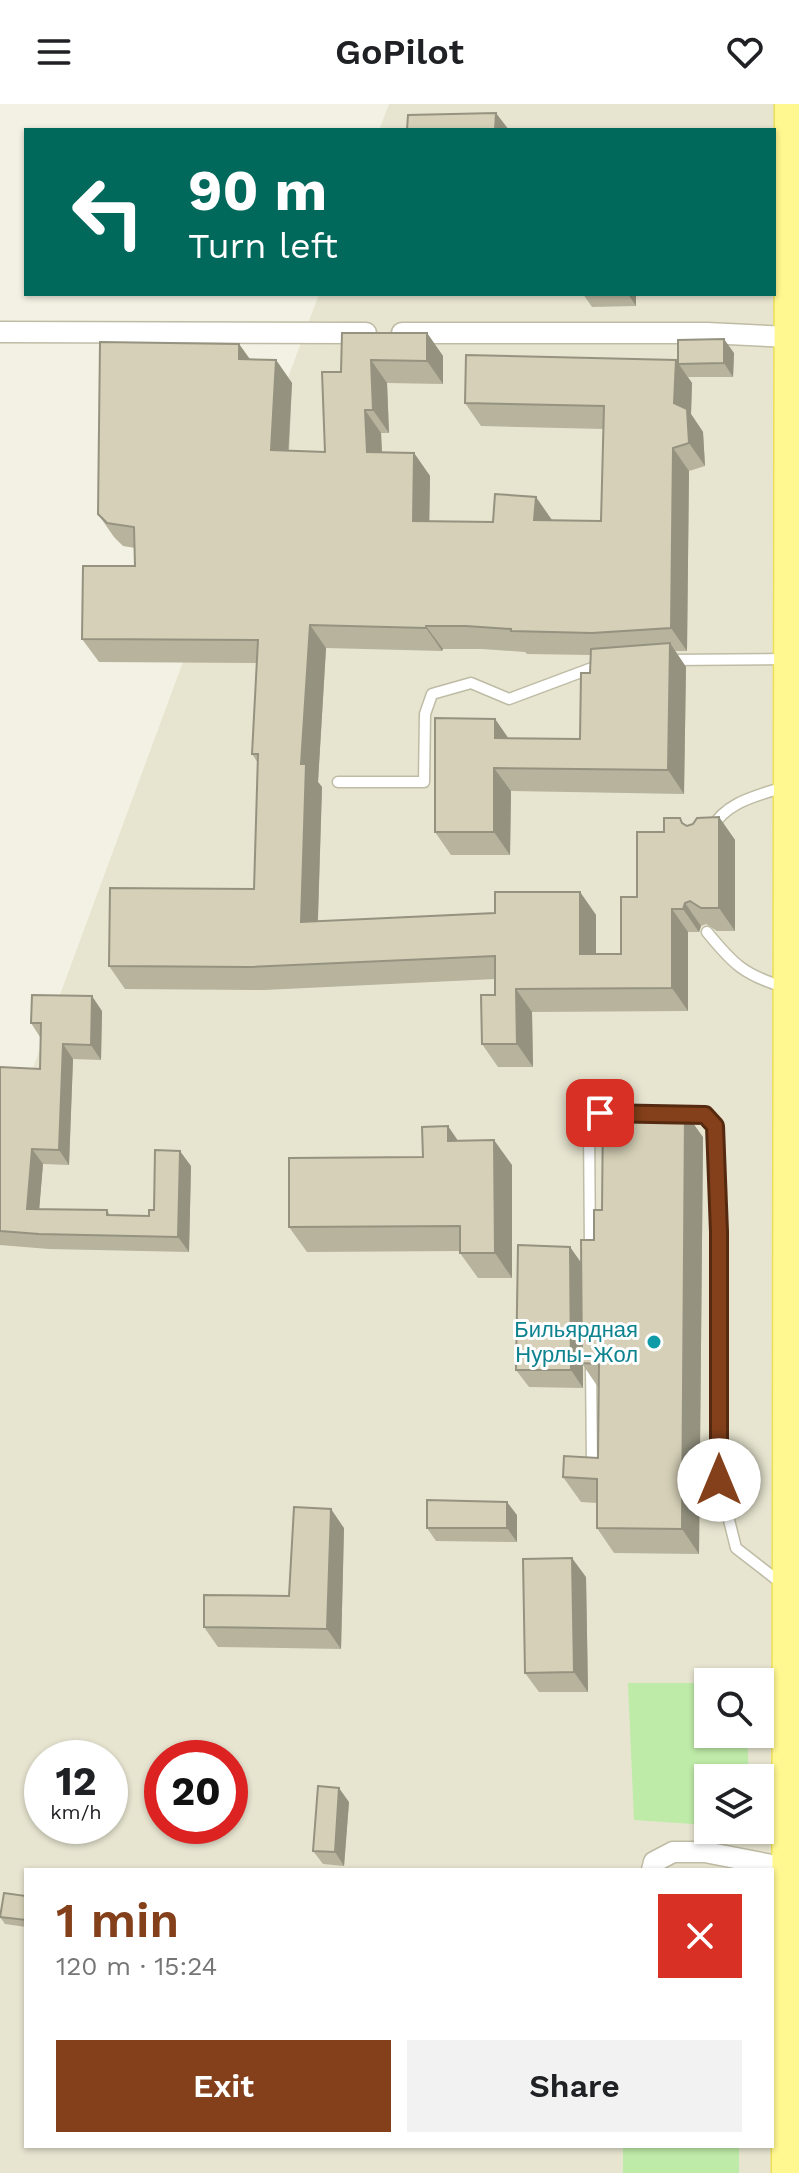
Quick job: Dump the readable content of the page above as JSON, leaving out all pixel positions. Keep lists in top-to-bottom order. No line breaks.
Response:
{"places":["Бильярдная Нурлы-Жол"],"page":{"header":"GoPilot","turn":["90 m","Turn left"],"speed":"12 km/h","limit":"20","heading":["1 min","120 m · 15:24"],"buttons":["Exit","Share"]}}
